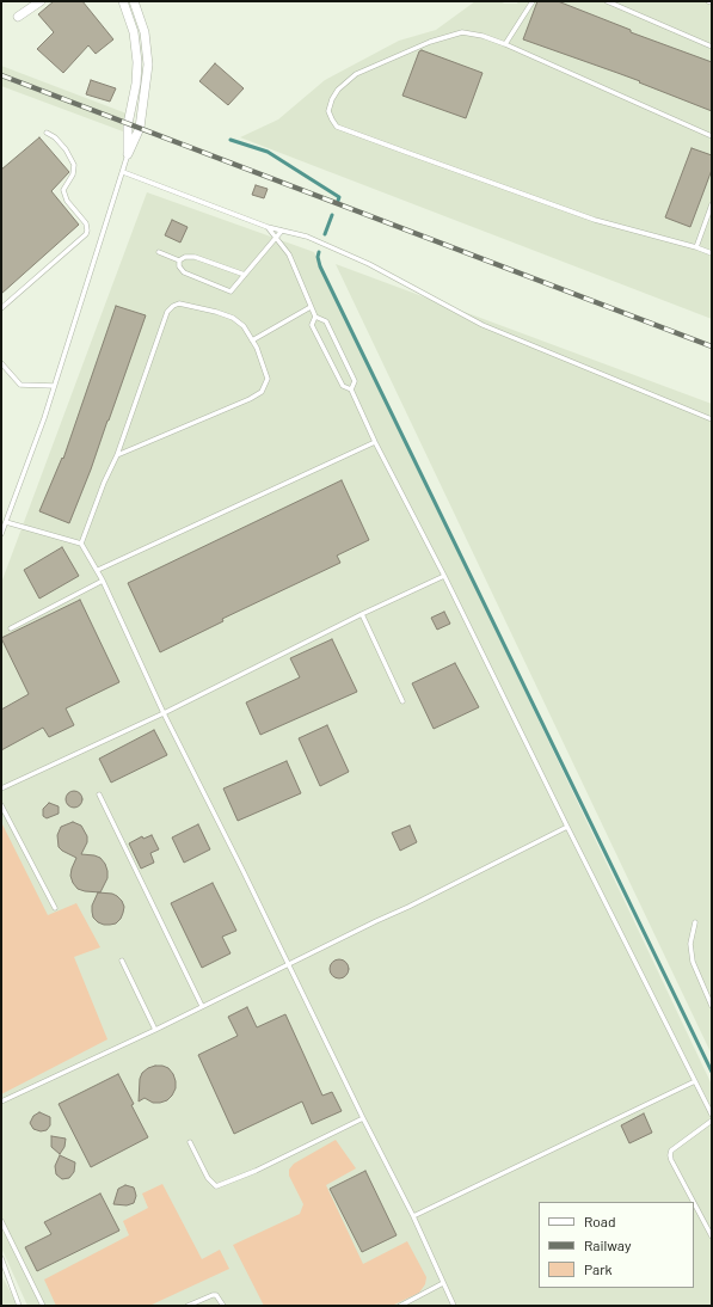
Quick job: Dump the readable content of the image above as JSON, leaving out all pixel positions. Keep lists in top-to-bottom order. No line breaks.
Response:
{"legend":["Road","Railway","Park"]}
